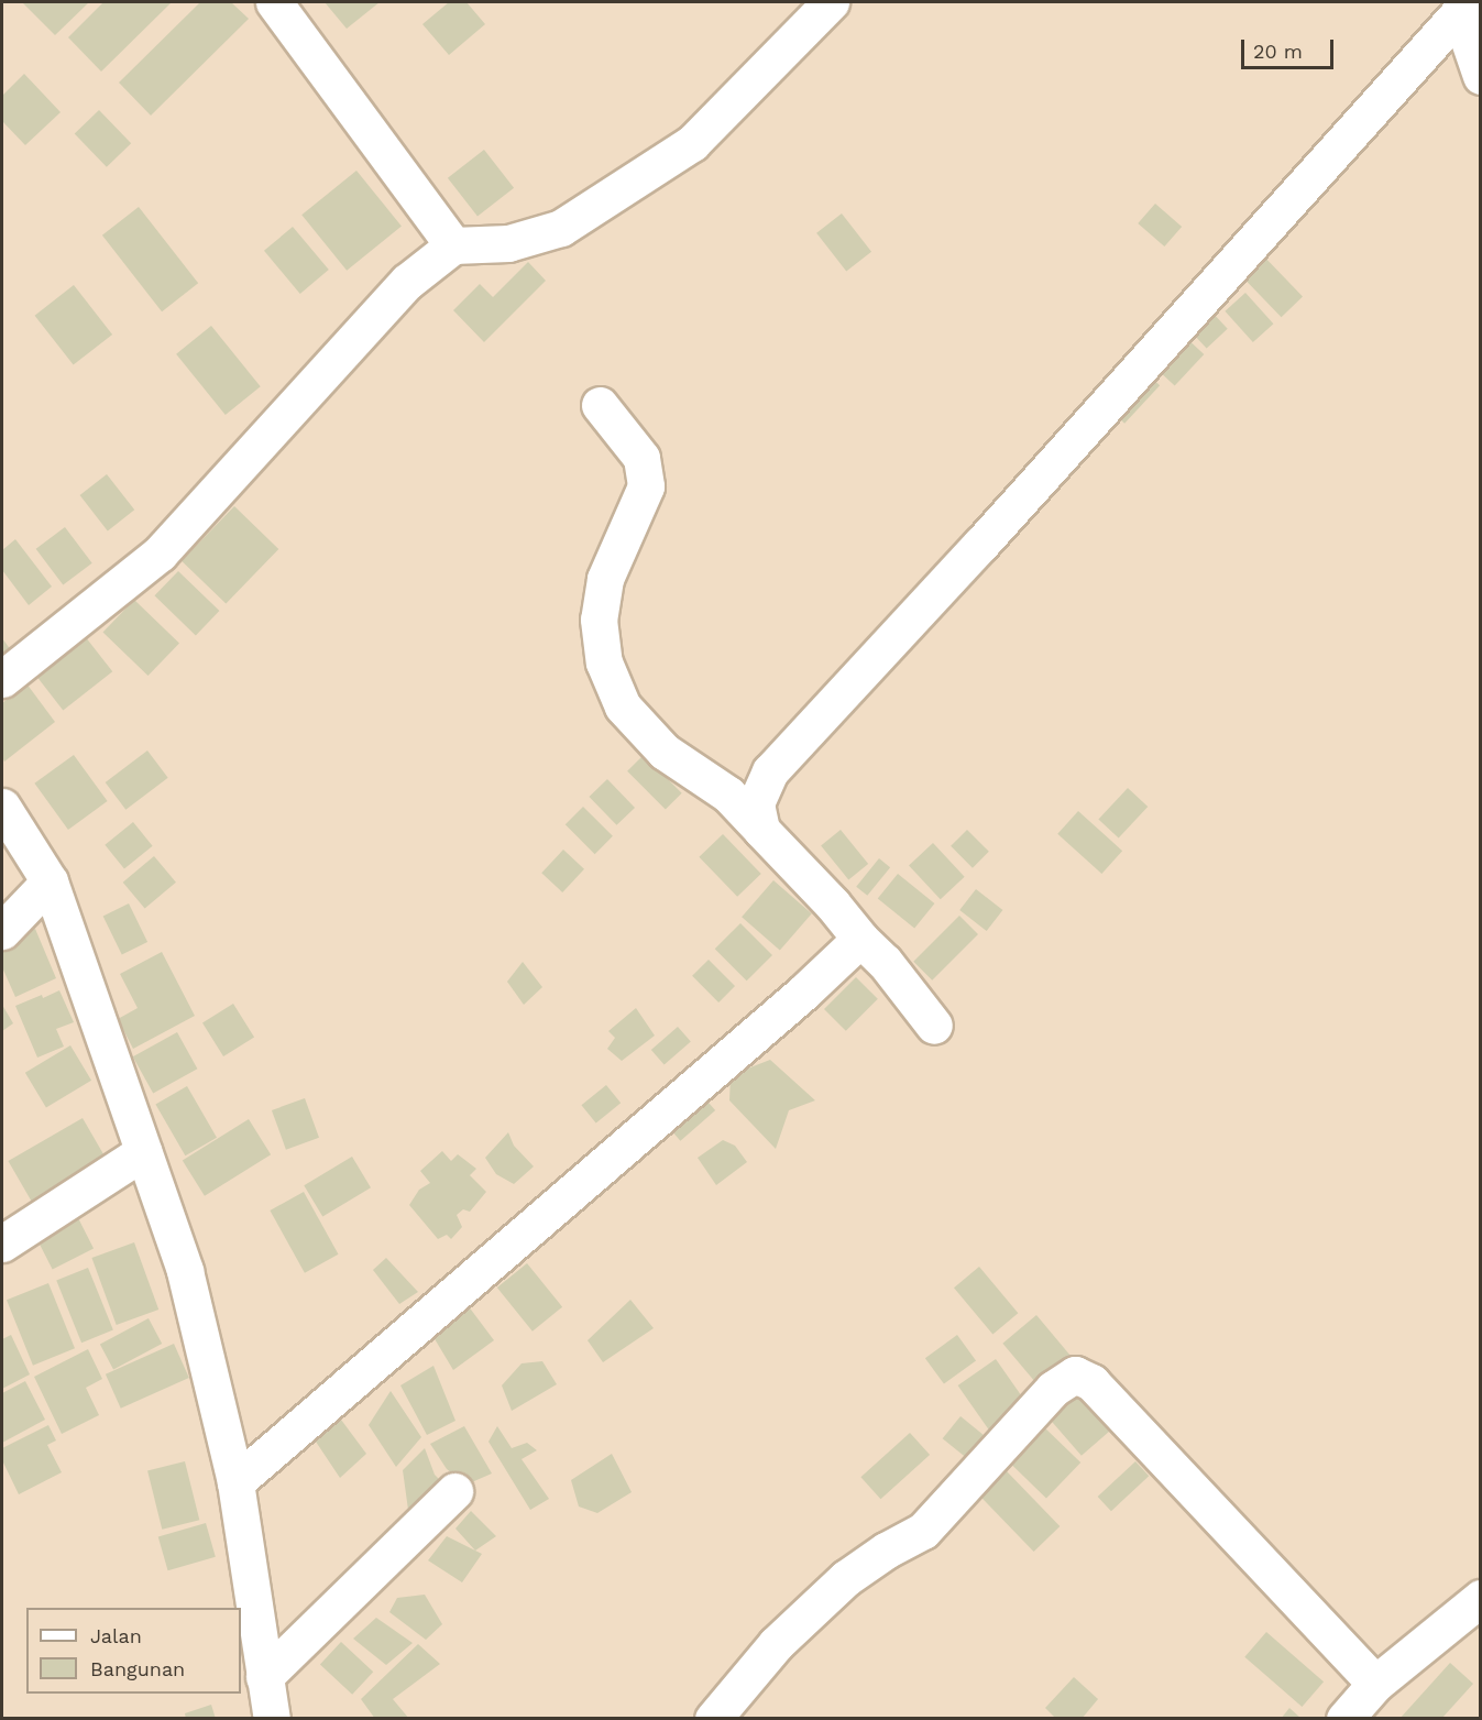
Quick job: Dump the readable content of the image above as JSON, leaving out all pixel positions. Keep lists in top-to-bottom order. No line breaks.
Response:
{"legend":["Jalan","Bangunan"],"scale_bar":"20 m"}
